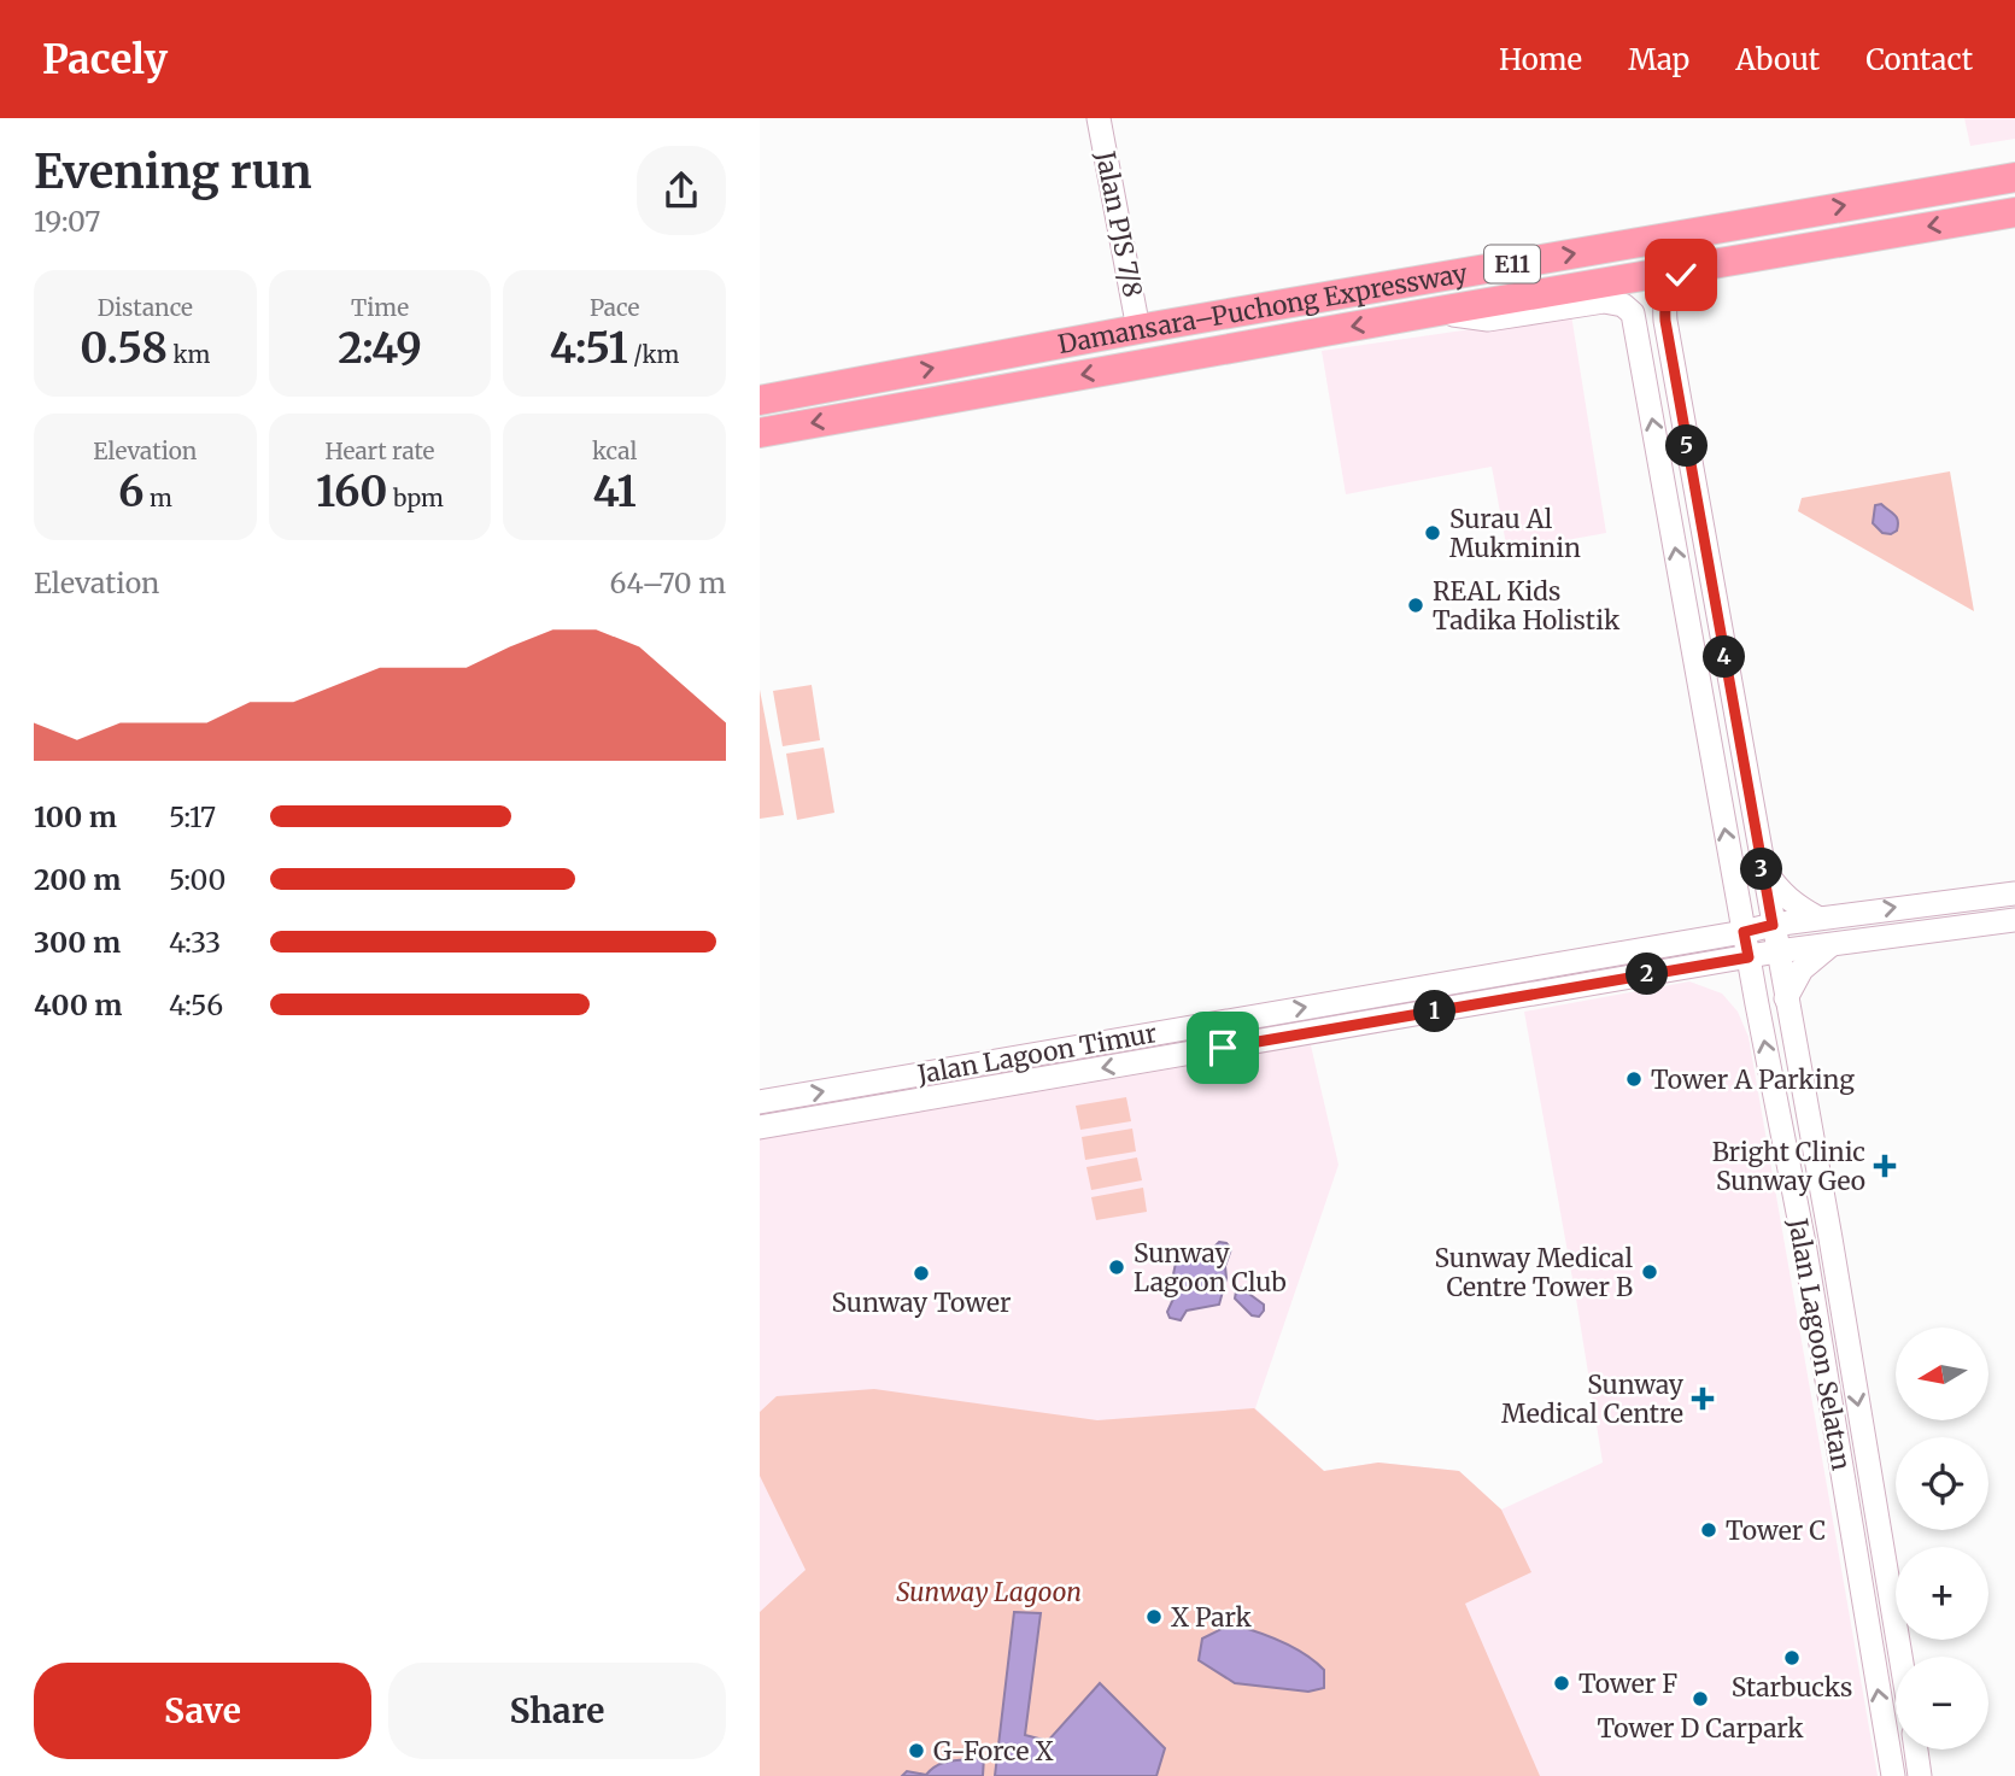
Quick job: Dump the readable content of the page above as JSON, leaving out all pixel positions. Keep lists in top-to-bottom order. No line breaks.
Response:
{"streets":{"highway":["E11","Damansara–Puchong Expressway"],"main road":["Jalan PJS 7/8","Jalan Lagoon Timur","Jalan Lagoon Selatan"]},"crossings":[["Jalan PJS 7/8","Damansara–Puchong Expressway"],["Damansara–Puchong Expressway","Jalan Lagoon Selatan"],["Jalan Lagoon Timur","Jalan Lagoon Selatan"]],"parks":["Sunway Lagoon"],"places":{"other":["Surau Al Mukminin","REAL Kids Tadika Holistik","Tower A Parking","Sunway Lagoon Club","Sunway Medical Centre Tower B","Sunway Tower","Tower C","X Park","Starbucks","Tower F","Tower D Carpark","G-Force X"],"health":["Bright Clinic Sunway Geo","Sunway Medical Centre"]},"north":"left","page":{"header":"Pacely","nav":["Home","Map","About","Contact"],"heading":["Evening run","19:07"],"stats":[["Distance","0.58 km"],["Time","2:49"],["Pace","4:51 /km"],["Elevation","6 m"],["Heart rate","160 bpm"],["kcal","41"]],"pins":["5","4","3","2","1"],"chart":["Elevation","64–70 m"],"list":[{"name":"100 m","note":"5:17"},{"name":"200 m","note":"5:00"},{"name":"300 m","note":"4:33"},{"name":"400 m","note":"4:56"}],"map_buttons":["+","−"],"buttons":["Save","Share"]}}
